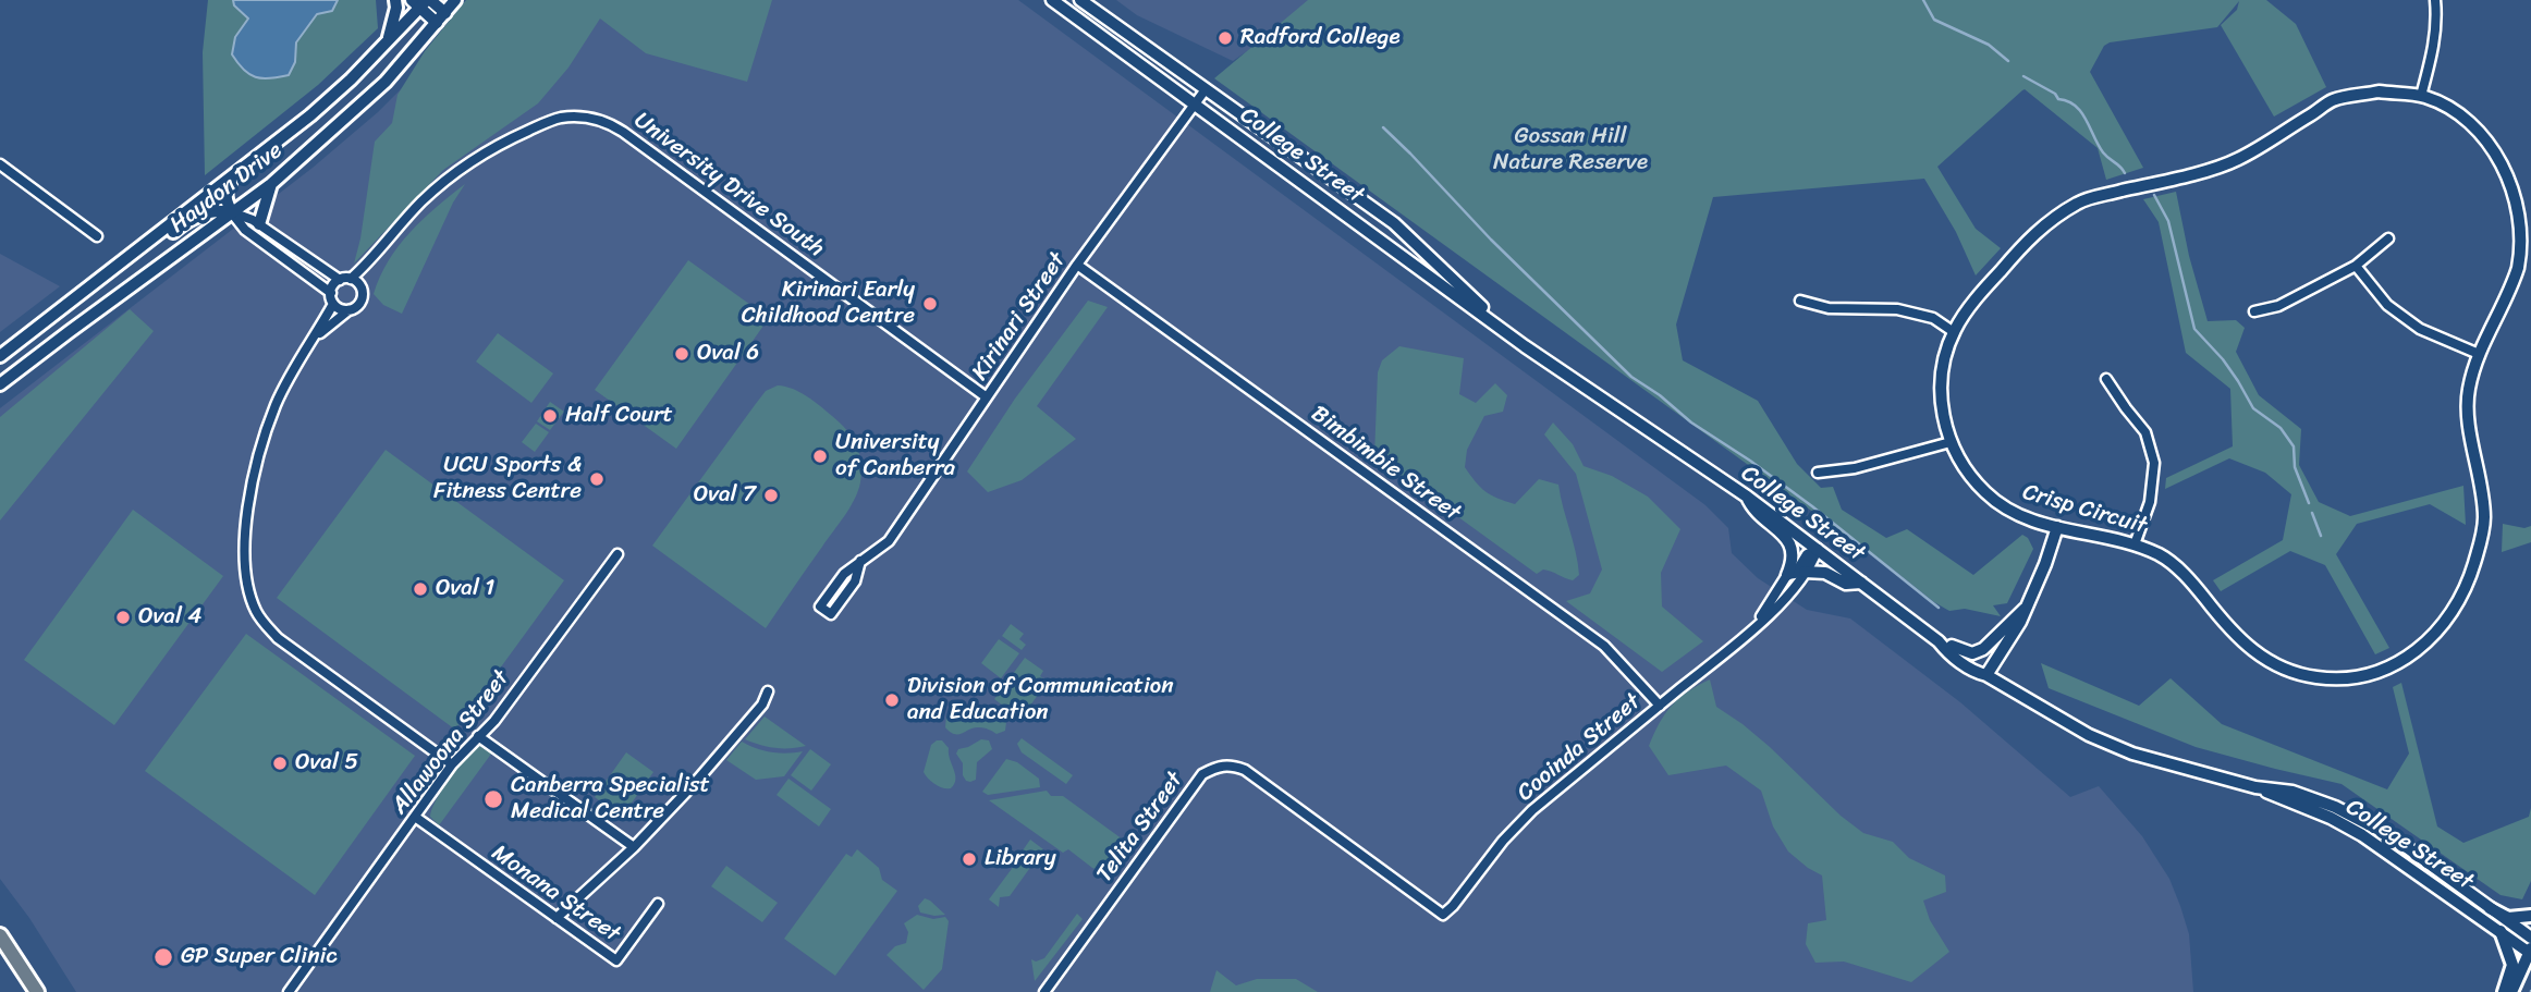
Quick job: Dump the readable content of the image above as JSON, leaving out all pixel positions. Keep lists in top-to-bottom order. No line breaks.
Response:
{"streets":{"main road":["Haydon Drive"],"street":["College Street","University Drive South","Kirinari Street","Bimbimbie Street","Crisp Circuit","Allawoona Street","Cooinda Street","Telita Street","Monana Street"]},"crossings":[["College Street","Kirinari Street"],["College Street","Cooinda Street"],["University Drive South","Kirinari Street"],["Kirinari Street","Bimbimbie Street"],["Bimbimbie Street","Cooinda Street"],["Allawoona Street","Monana Street"],["Cooinda Street","Telita Street"]],"parks":["Gossan Hill Nature Reserve"],"places":["Radford College","Kirinari Early Childhood Centre","Oval 6","Half Court","University of Canberra","UCU Sports & Fitness Centre","Oval 7","Oval 1","Oval 4","Division of Communication and Education","Oval 5","Canberra Specialist Medical Centre","Library","GP Super Clinic"]}
